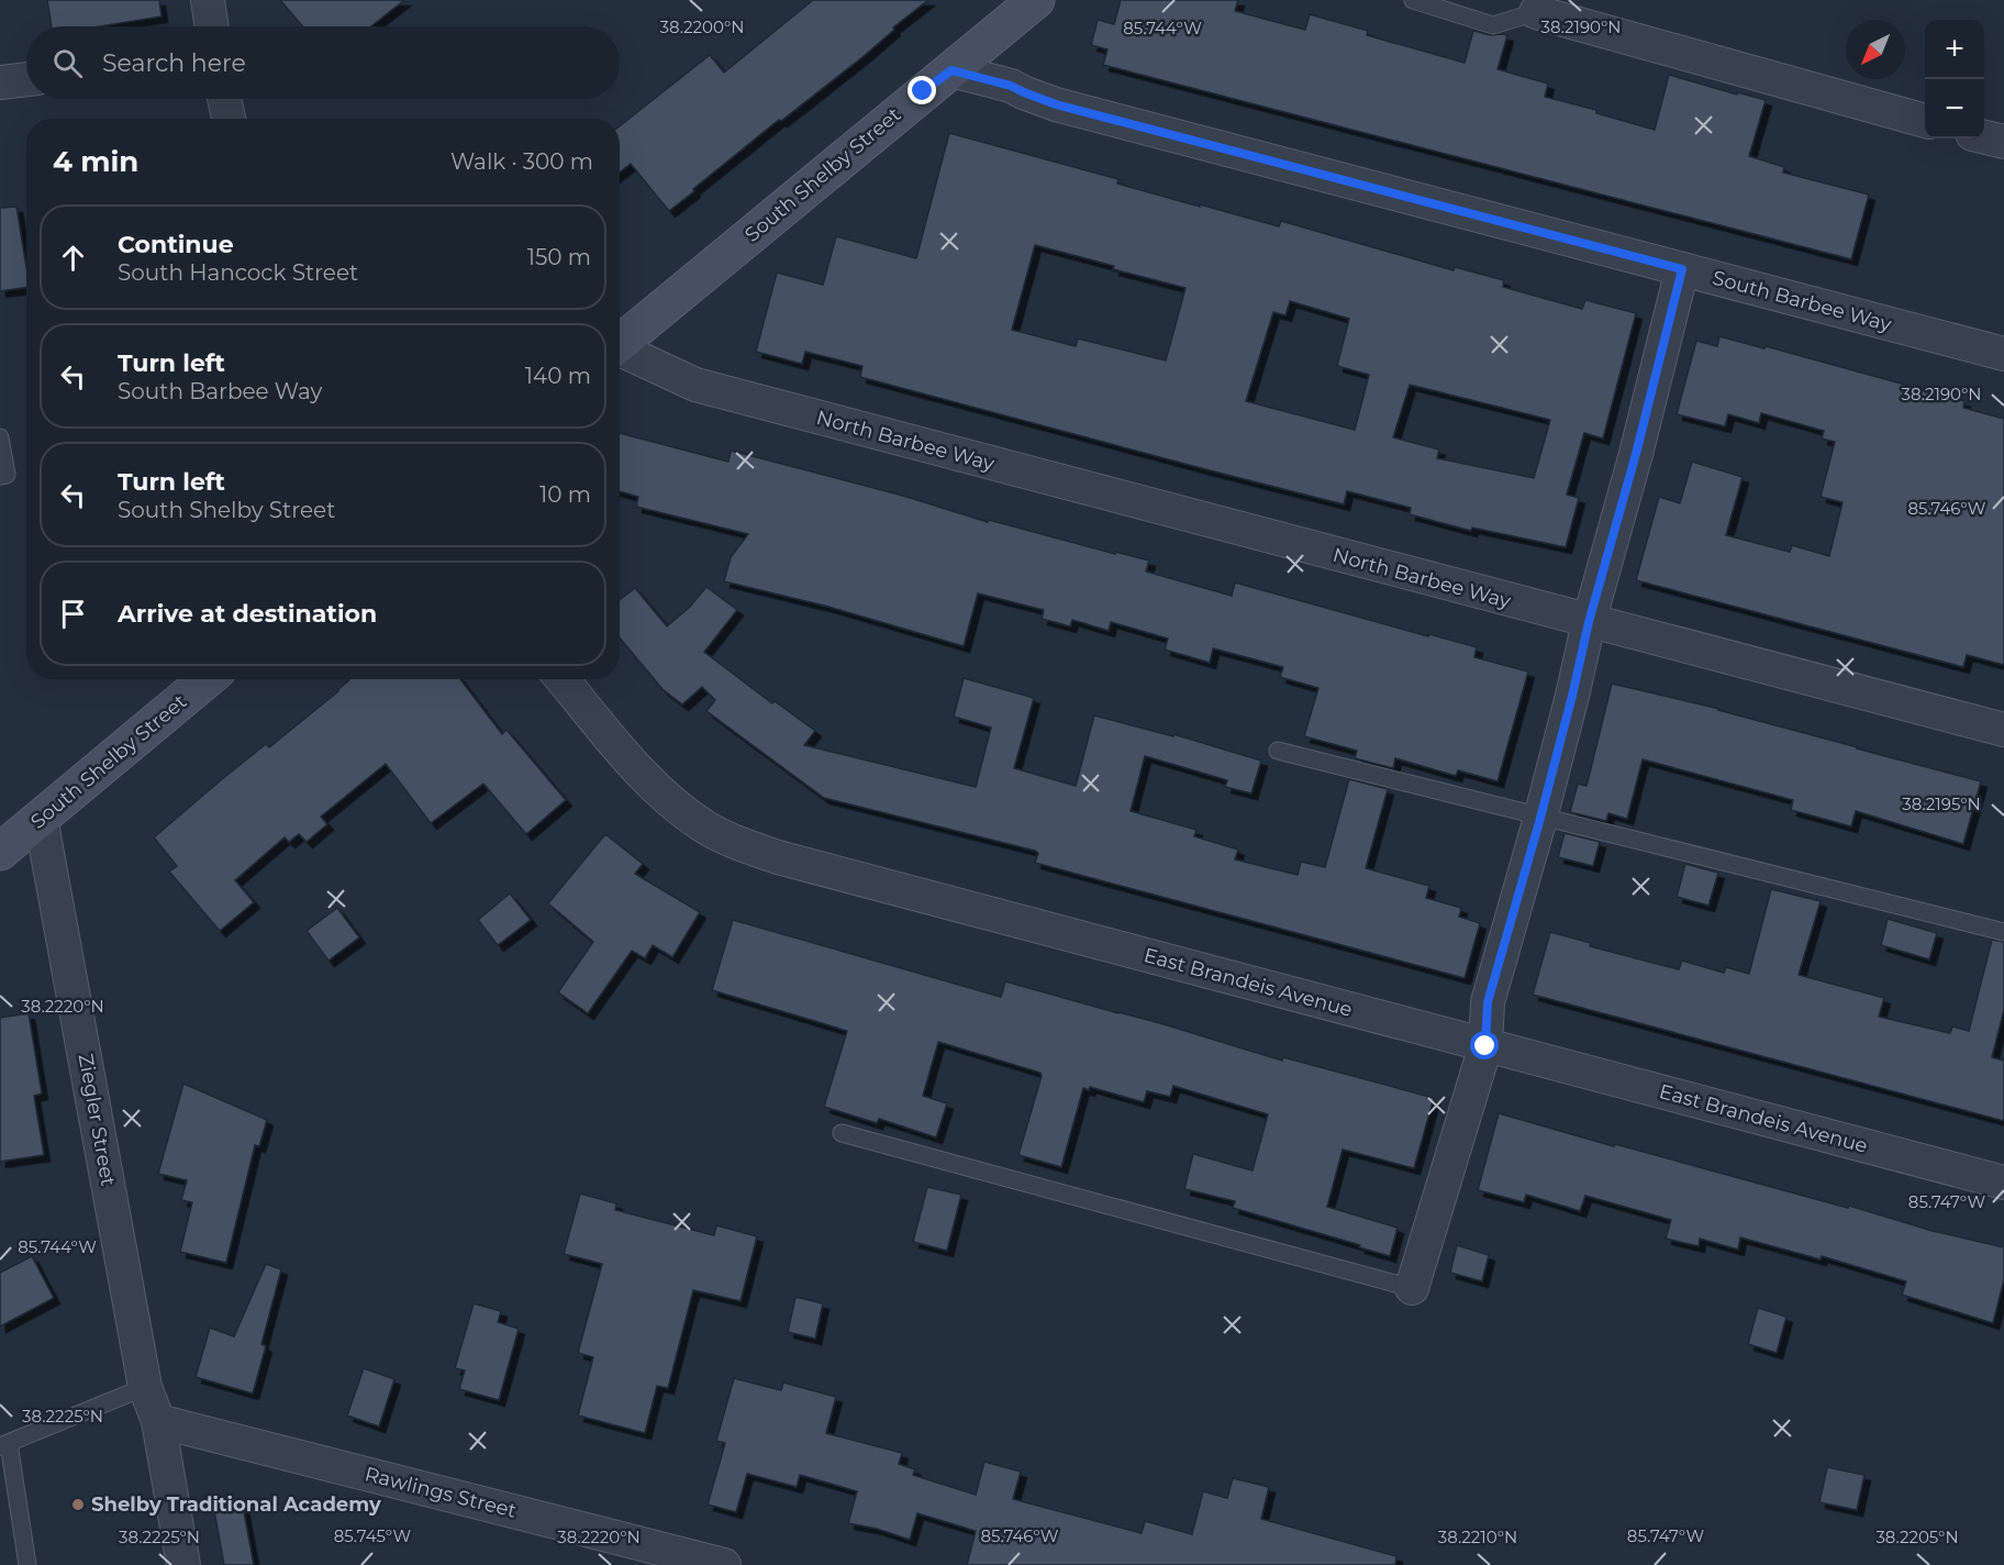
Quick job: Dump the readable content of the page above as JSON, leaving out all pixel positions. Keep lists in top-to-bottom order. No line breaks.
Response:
{"streets":{"main road":["South Shelby Street"],"street":["South Barbee Way","North Barbee Way","East Brandeis Avenue","Ziegler Street","Rawlings Street"]},"crossings":[["South Shelby Street","South Barbee Way"],["South Shelby Street","Ziegler Street"],["Ziegler Street","Rawlings Street"]],"places":["Shelby Traditional Academy"],"north":"bottom left","page":{"map_buttons":["+","−"],"search":"Search here","heading":["4 min","Walk · 300 m"],"list":[["Continue","South Hancock Street","150 m"],["Turn left","South Barbee Way","140 m"],["Turn left","South Shelby Street","10 m"],"Arrive at destination"]},"coordinates":["38.2200°N","38.2190°N","85.744°W","85.746°W","38.2195°N","38.2220°N","85.747°W","38.2225°N","85.745°W","38.2210°N","38.2205°N"]}
